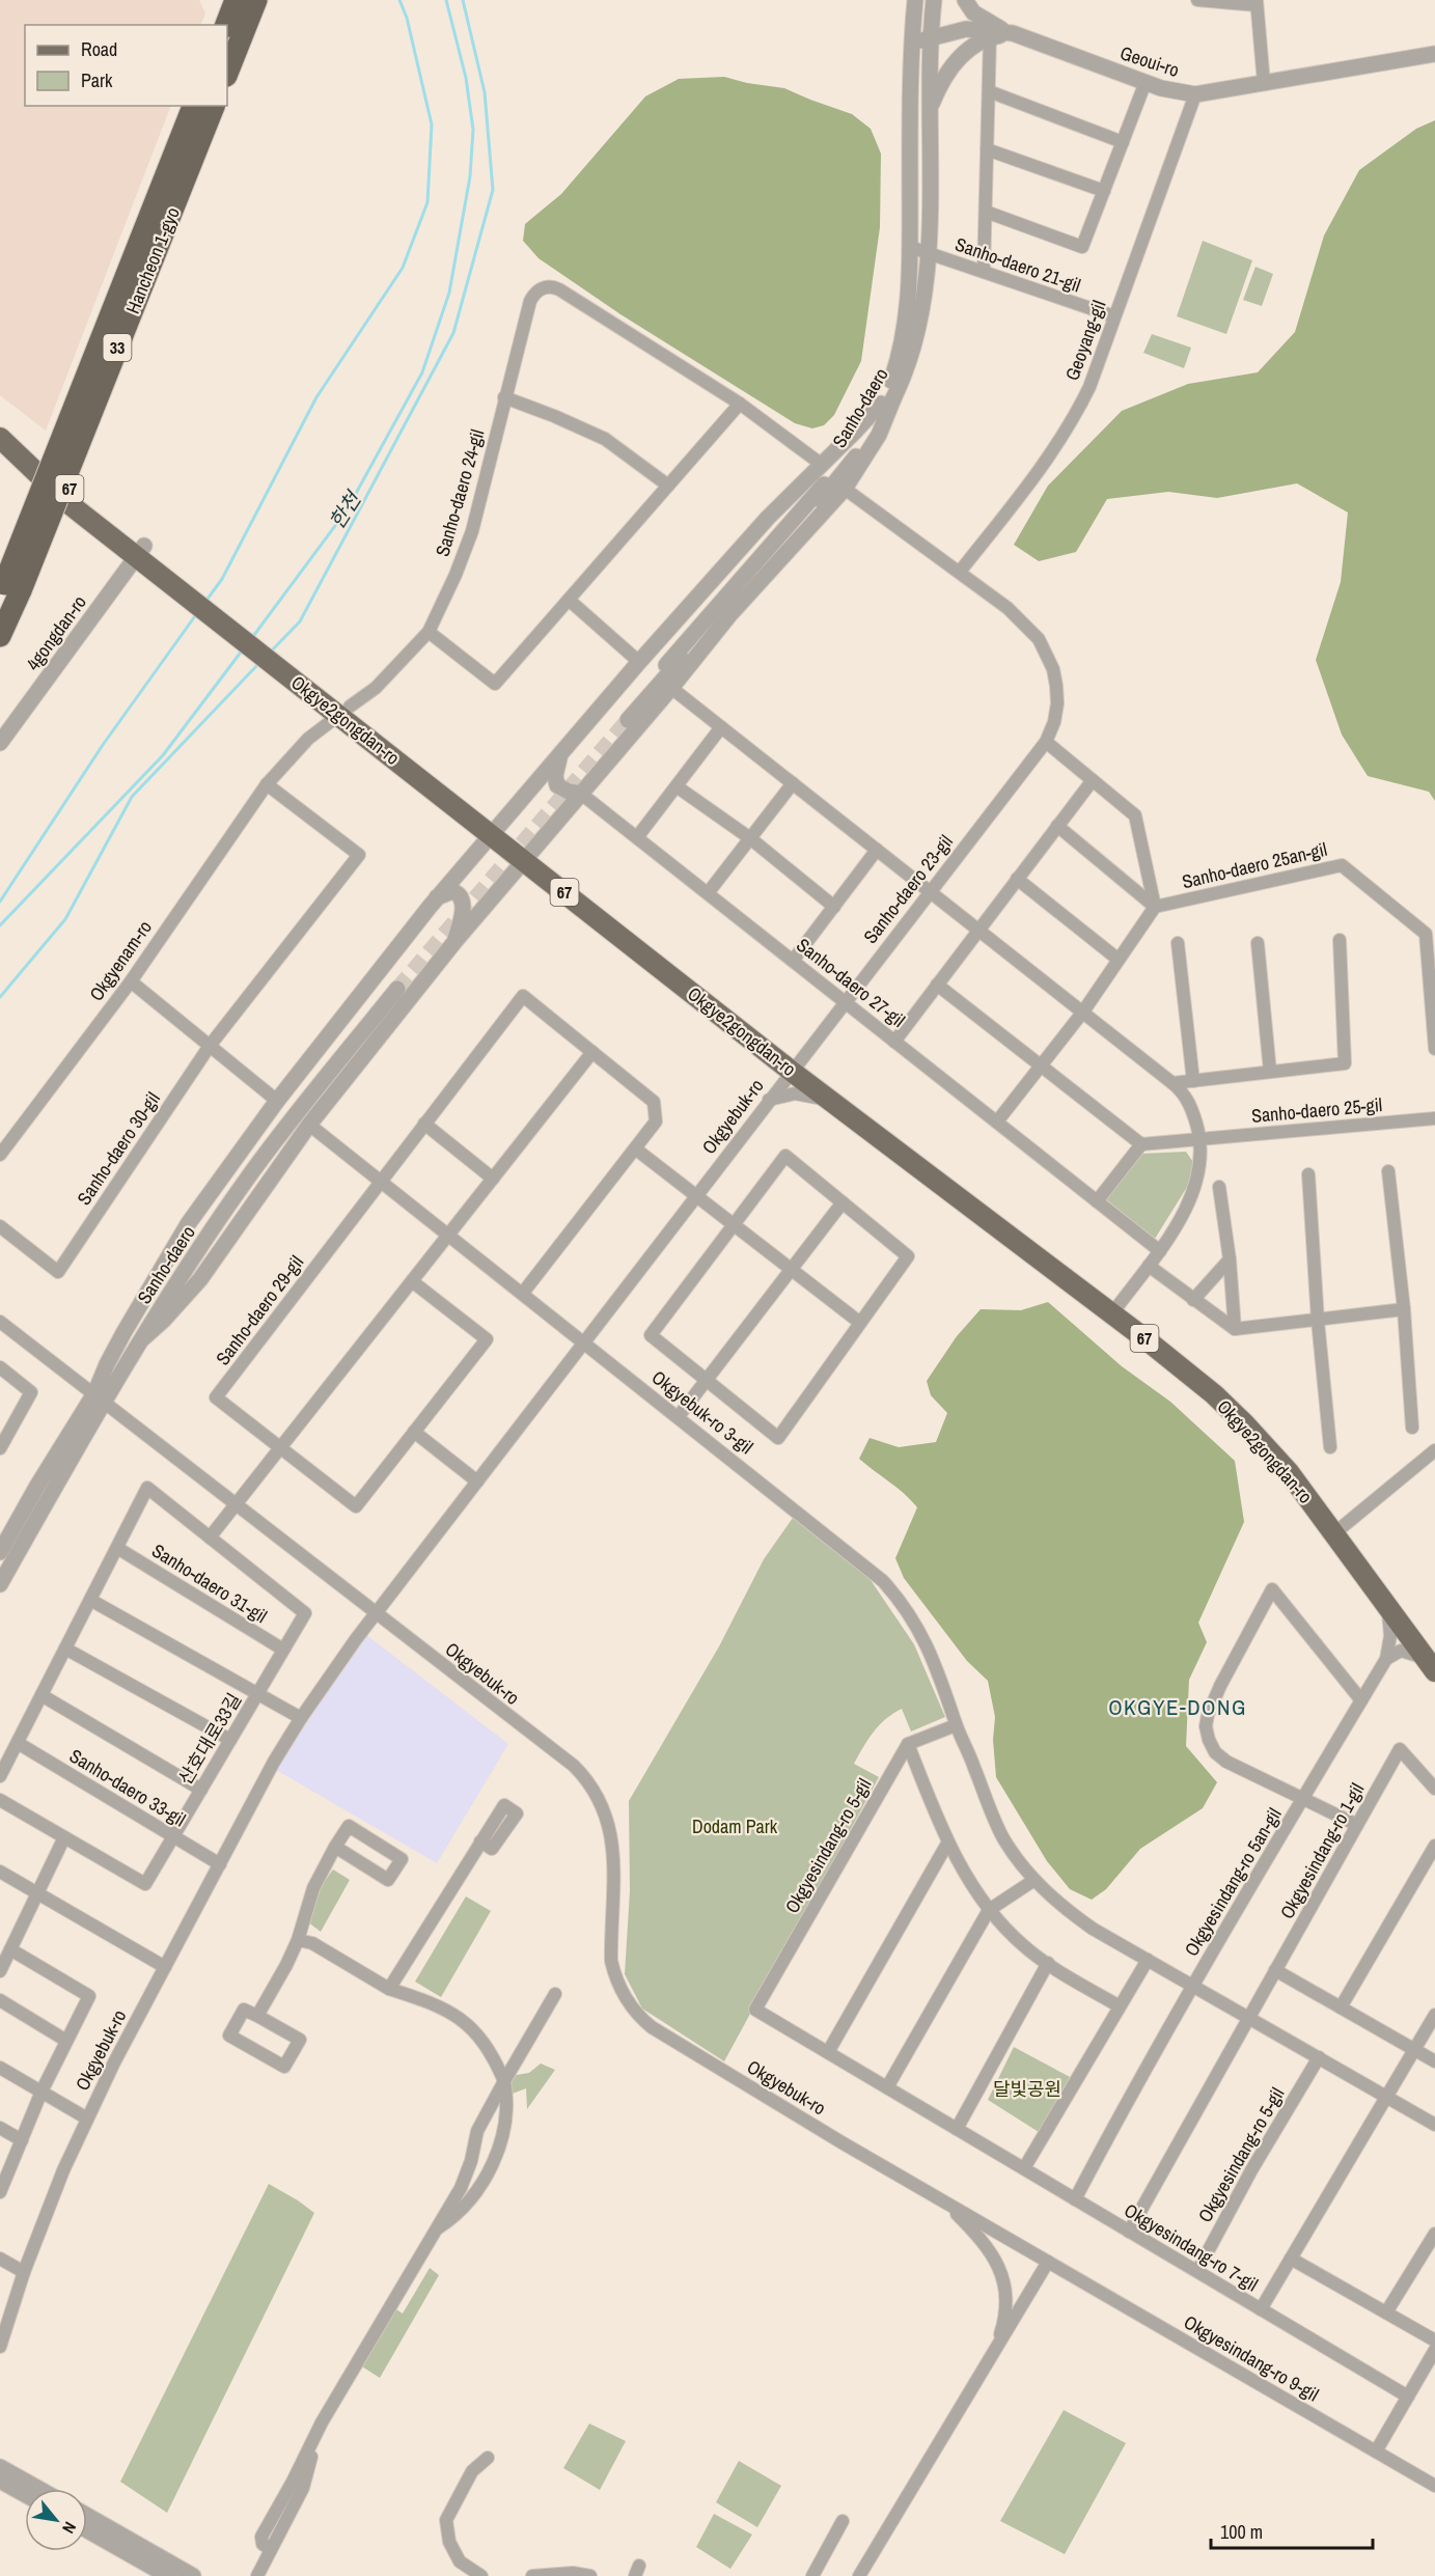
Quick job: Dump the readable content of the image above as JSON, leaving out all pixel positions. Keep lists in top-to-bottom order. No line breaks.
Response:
{"streets":{"highway":["Hancheon 1-gyo","33"],"main road":["67","Okgye2gongdan-ro"],"street":["Geoui-ro","Sanho-daero 21-gil","Geoyang-gil","Sanho-daero","Sanho-daero 24-gil","4gongdan-ro","Sanho-daero 25an-gil","Sanho-daero 23-gil","Okgyenam-ro","Sanho-daero 27-gil","Sanho-daero 25-gil","Okgyebuk-ro","Sanho-daero 30-gil","Sanho-daero 29-gil","Okgyebuk-ro 3-gil","Sanho-daero 31-gil","산호대로33길","Sanho-daero 33-gil","Okgyesindang-ro 5-gil","Okgyesindang-ro 1-gil","Okgyesindang-ro 5an-gil","Okgyesindang-ro 7-gil","Okgyesindang-ro 9-gil"]},"crossings":[["Geoui-ro","Geoyang-gil"],["Geoui-ro","Sanho-daero"],["Hancheon 1-gyo","33"],["Sanho-daero 21-gil","Geoyang-gil"],["Sanho-daero 21-gil","Sanho-daero"],["Geoyang-gil","Sanho-daero 23-gil"],["Sanho-daero 24-gil","Okgye2gongdan-ro"],["Sanho-daero 24-gil","Okgyenam-ro"],["4gongdan-ro","Okgye2gongdan-ro"],["Okgye2gongdan-ro","Sanho-daero 23-gil"],["Okgye2gongdan-ro","Okgyenam-ro"],["Okgye2gongdan-ro","Okgyebuk-ro"],["Okgye2gongdan-ro","Okgyesindang-ro 5an-gil"],["Sanho-daero 23-gil","Sanho-daero 27-gil"],["Sanho-daero 23-gil","Okgyebuk-ro"],["Okgyenam-ro","Sanho-daero 30-gil"],["Okgyebuk-ro","Okgyebuk-ro 3-gil"],["Okgyebuk-ro","Sanho-daero 33-gil"],["Okgyebuk-ro","Okgyesindang-ro 9-gil"],["Sanho-daero 29-gil","Sanho-daero 31-gil"],["Sanho-daero 31-gil","산호대로33길"],["산호대로33길","Sanho-daero 33-gil"],["Okgyesindang-ro 5-gil","Okgyesindang-ro 7-gil"]],"districts":["OKGYE-DONG"],"water":["한천"],"parks":["Dodam Park","달빛공원"],"legend":["Road","Park"],"scale_bar":"100 m","north":"bottom right"}
